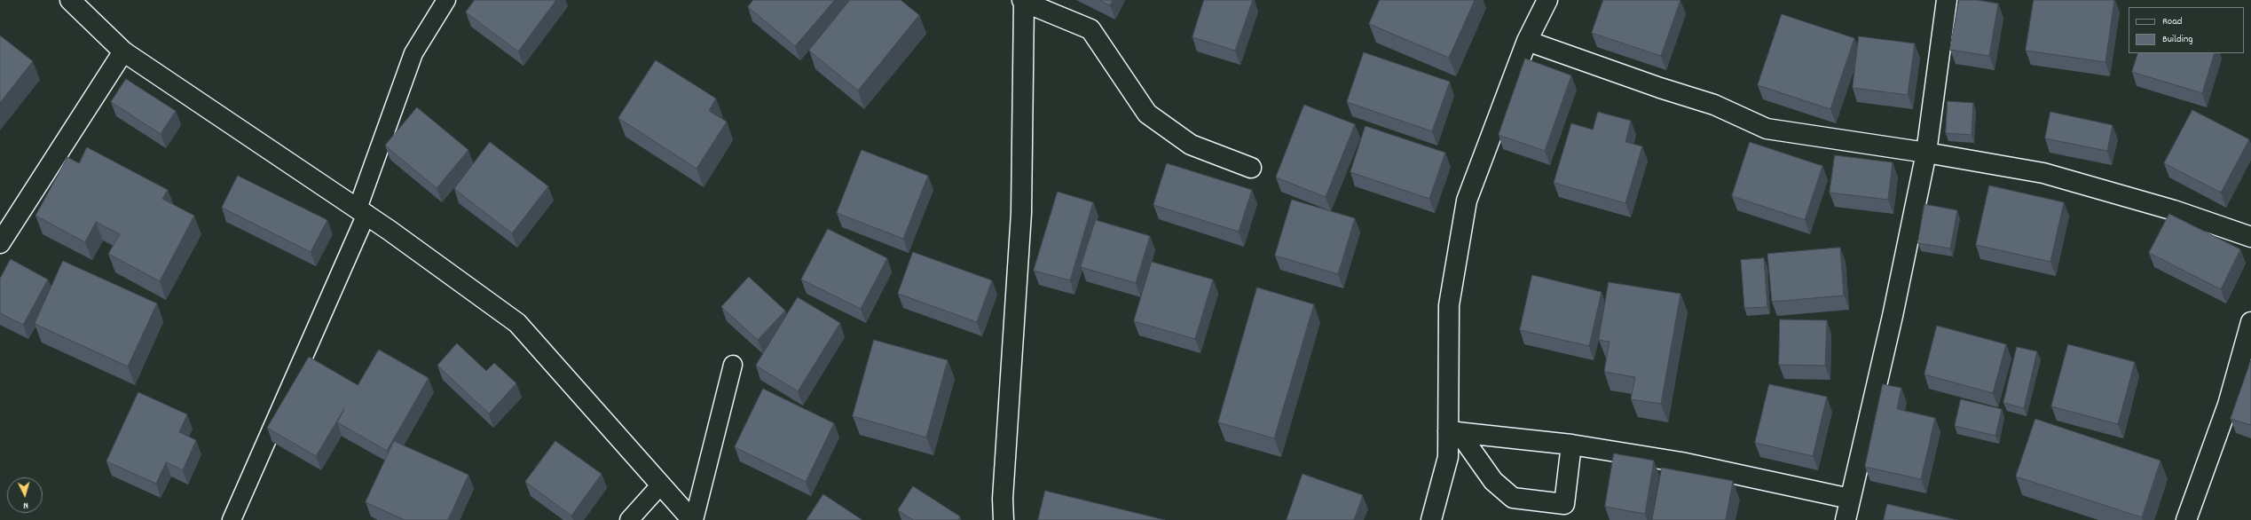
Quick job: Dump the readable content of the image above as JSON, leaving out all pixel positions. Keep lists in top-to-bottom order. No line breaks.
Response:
{"legend":["Road","Building"],"north":"bottom"}
